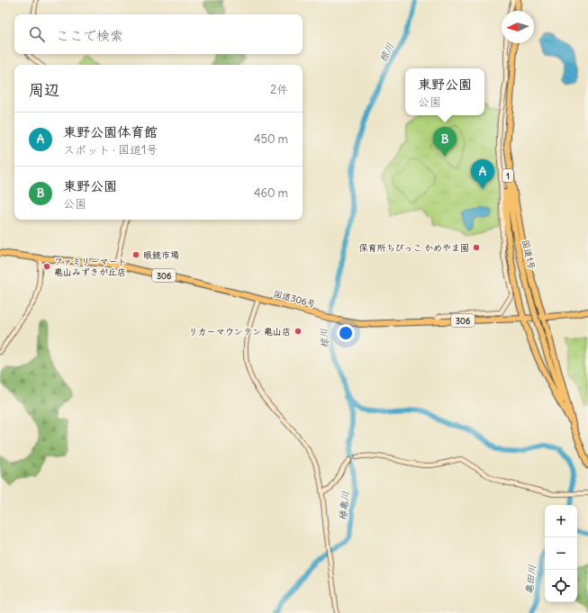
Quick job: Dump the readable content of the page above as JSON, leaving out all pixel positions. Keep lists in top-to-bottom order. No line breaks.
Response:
{"streets":{"highway":["1","国道1号","306","国道306号"]},"water":["椋川","椿亀川","亀田川"],"places":["保育所ちびっこ かめやま園","眼鏡市場","ファミリーマート 亀山みずきが丘店","リカーマウンテン 亀山店"],"north":"left","page":{"search":"ここで検索","heading":["周辺","2件"],"popup":["東野公園","公園"],"list":[{"mark":"A","name":"東野公園体育館","note":"スポット · 国道1号","value":"450 m"},{"mark":"B","name":"東野公園","note":"公園","value":"460 m"}],"pins":["B","A"],"map_buttons":["+","−"]}}
